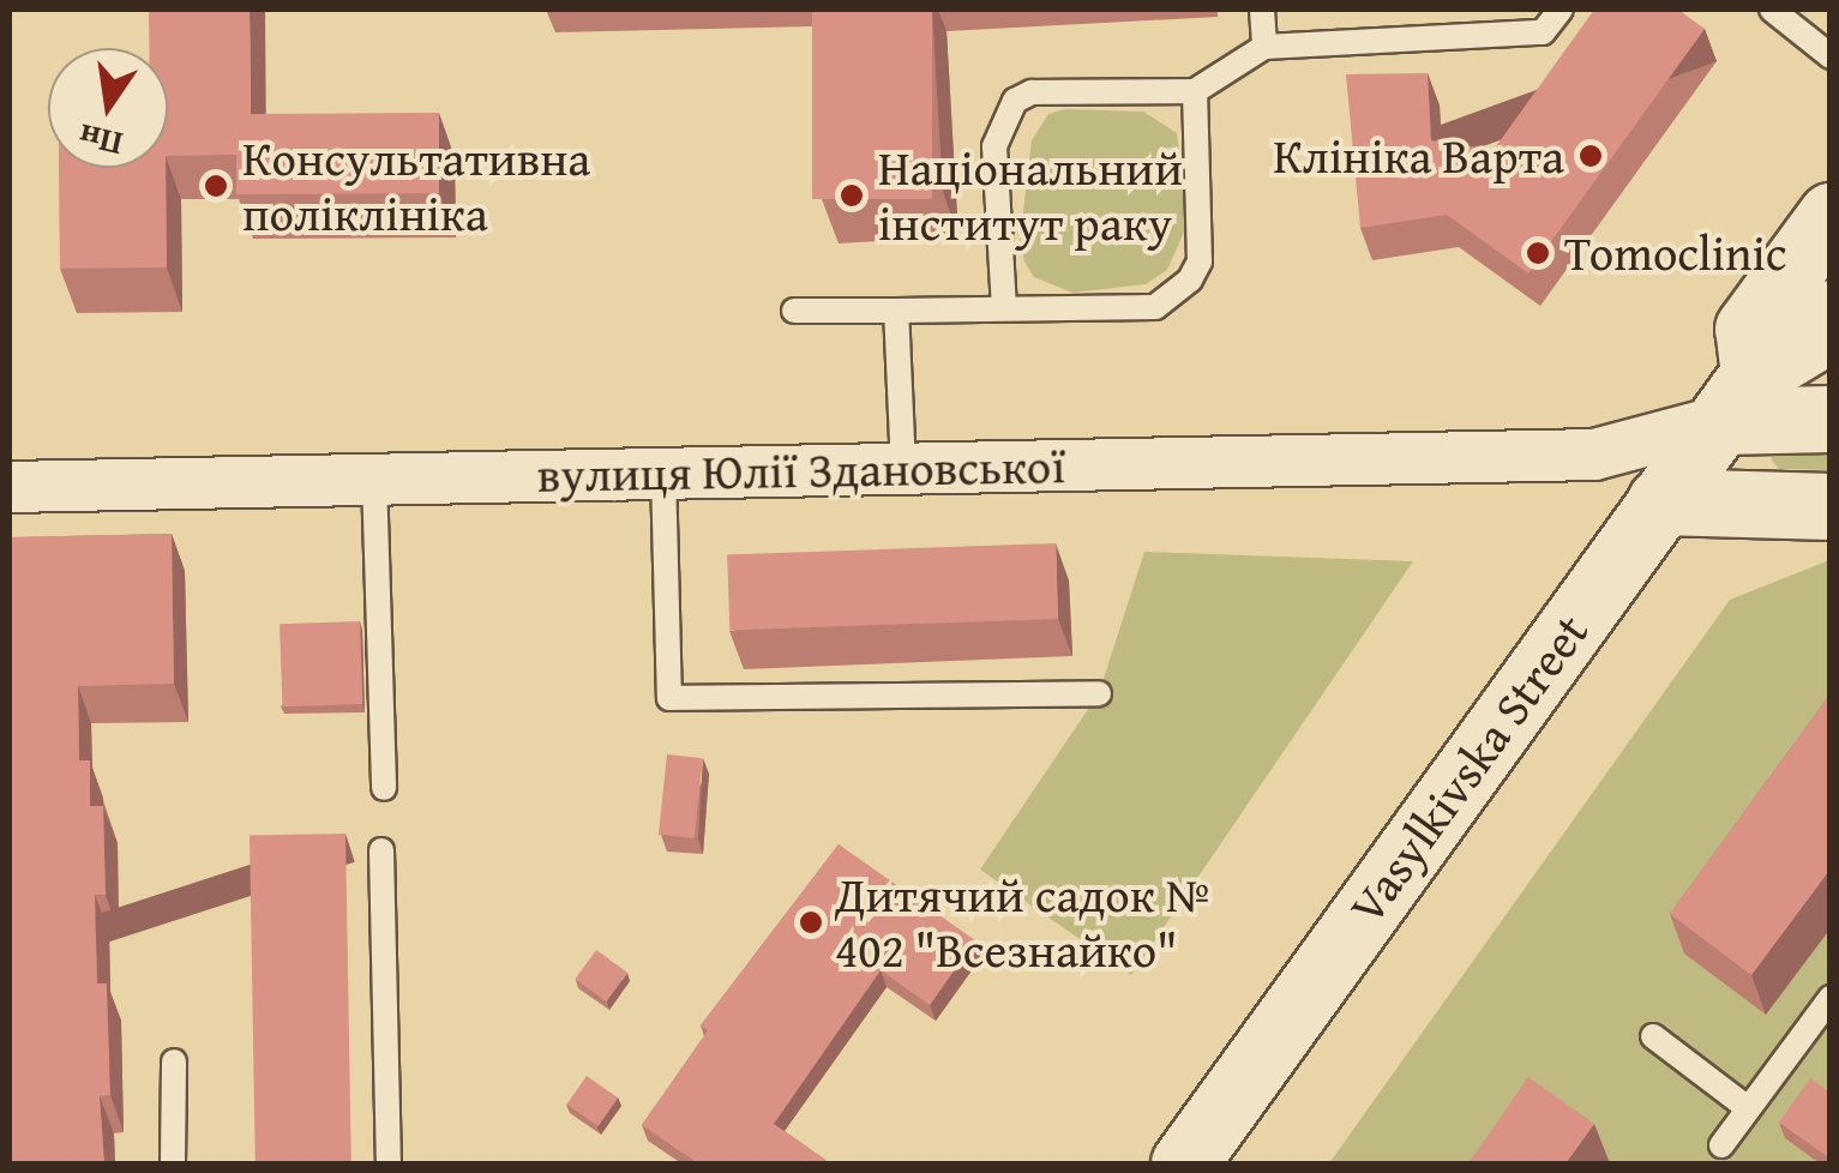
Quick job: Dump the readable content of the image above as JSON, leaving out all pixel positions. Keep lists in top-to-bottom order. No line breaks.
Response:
{"streets":{"main road":["Vasylkivska Street"],"street":["вулиця Юлії Здановської"]},"crossings":[["вулиця Юлії Здановської","Vasylkivska Street"]],"places":["Клініка Варта","Консультативна поліклініка","Національний інститут раку","Tomoclinic","Дитячий садок № 402 \"Всезнайко\""],"north":"bottom"}
